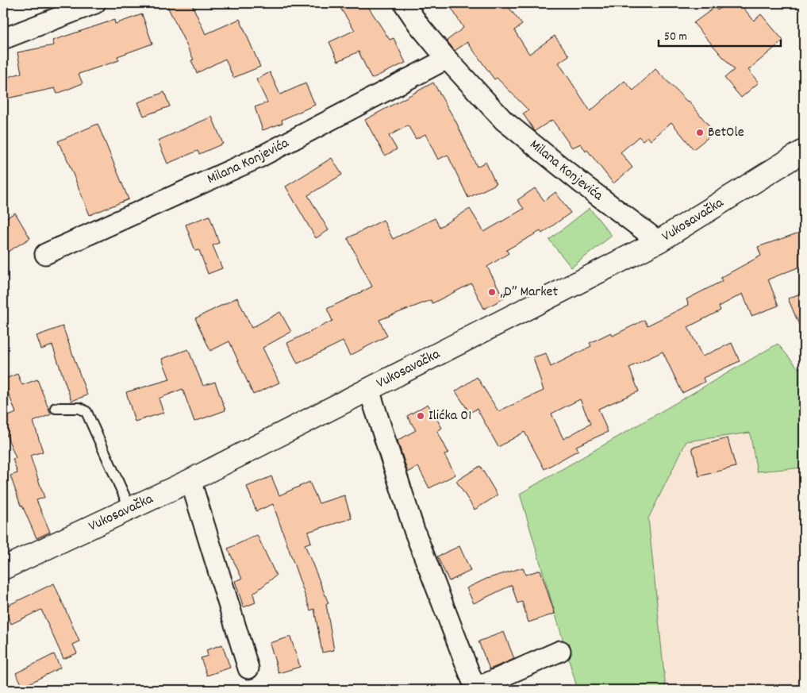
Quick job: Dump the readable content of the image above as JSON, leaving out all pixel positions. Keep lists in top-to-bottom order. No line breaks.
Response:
{"streets":{"main road":["Vukosavačka"],"street":["Milana Konjevića"]},"crossings":[["Milana Konjevića","Vukosavačka"]],"places":["BetOle","„D” Market","Ilićka 01"],"scale_bar":"50 m"}
